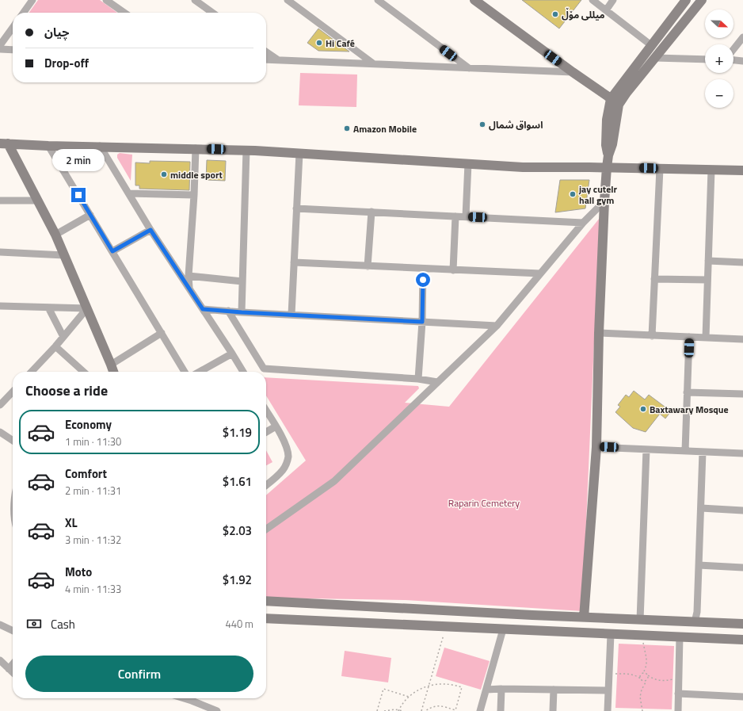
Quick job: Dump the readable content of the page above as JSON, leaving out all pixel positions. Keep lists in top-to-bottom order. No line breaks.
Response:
{"parks":["Raparin Cemetery"],"places":["میللی مۆڵ","Hi Café","اسواق شمال","Amazon Mobile","middle sport","jay cutelr hall gym","Baxtawary Mosque"],"north":"right","page":{"map_buttons":["+","−"],"banner":["چيان","Drop-off"],"bubble":"2 min","heading":"Choose a ride","list":[{"name":"Economy","note":"1 min · 11:30","value":"$1.19"},{"name":"Comfort","note":"2 min · 11:31","value":"$1.61"},{"name":"XL","note":"3 min · 11:32","value":"$2.03"},{"name":"Moto","note":"4 min · 11:33","value":"$1.92"}],"pay":["Cash","440 m"],"buttons":"Confirm"}}
